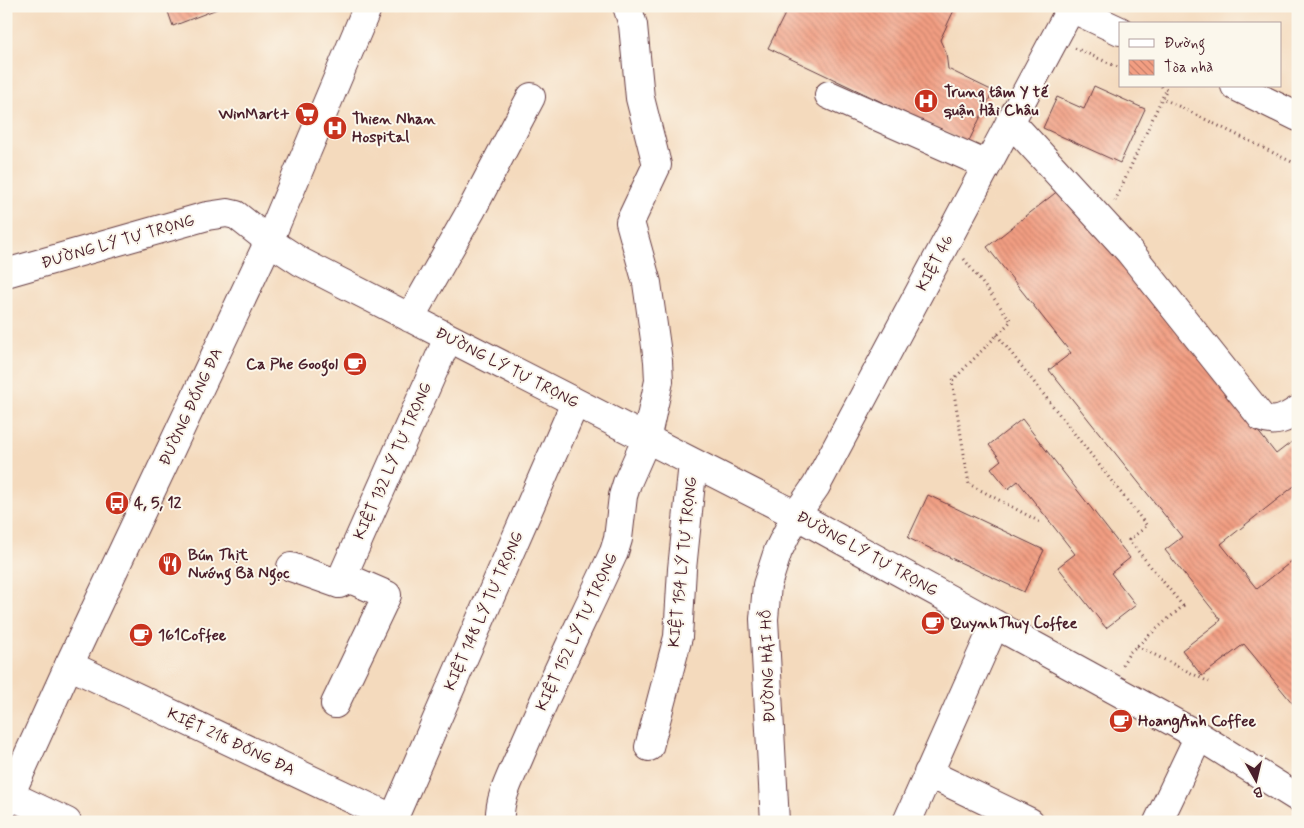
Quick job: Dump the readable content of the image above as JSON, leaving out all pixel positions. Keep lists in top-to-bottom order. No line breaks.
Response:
{"streets":{"street":["ĐƯỜNG LÝ TỰ TRỌNG","KIỆT 46","ĐƯỜNG ĐỐNG ĐA","KIỆT 132 LÝ TỰ TRỌNG","KIỆT 154 LÝ TỰ TRỌNG","KIỆT 148 LÝ TỰ TRỌNG","KIỆT 152 LÝ TỰ TRỌNG","ĐƯỜNG HẢI HỒ","KIỆT 218 ĐỐNG ĐA"]},"crossings":[["ĐƯỜNG LÝ TỰ TRỌNG","KIỆT 46"],["ĐƯỜNG LÝ TỰ TRỌNG","ĐƯỜNG ĐỐNG ĐA"],["ĐƯỜNG LÝ TỰ TRỌNG","KIỆT 132 LÝ TỰ TRỌNG"],["ĐƯỜNG LÝ TỰ TRỌNG","KIỆT 154 LÝ TỰ TRỌNG"],["ĐƯỜNG LÝ TỰ TRỌNG","KIỆT 148 LÝ TỰ TRỌNG"],["ĐƯỜNG LÝ TỰ TRỌNG","KIỆT 152 LÝ TỰ TRỌNG"],["ĐƯỜNG LÝ TỰ TRỌNG","ĐƯỜNG HẢI HỒ"],["KIỆT 46","ĐƯỜNG HẢI HỒ"],["ĐƯỜNG ĐỐNG ĐA","KIỆT 218 ĐỐNG ĐA"],["KIỆT 148 LÝ TỰ TRỌNG","KIỆT 218 ĐỐNG ĐA"]],"places":{"hospital":["Trung tâm Y tế quận Hải Châu","Thien Nhan Hospital"],"supermarket":["WinMart+"],"cafe":["Ca Phe Googol","QuynhThuy Coffee","161Coffee","HoangAnh Coffee"],"bus stop":["4, 5, 12"],"restaurant":["Bún Thịt Nướng Bà Ngọc"]},"legend":["Đường","Tòa nhà"],"north":"bottom"}
